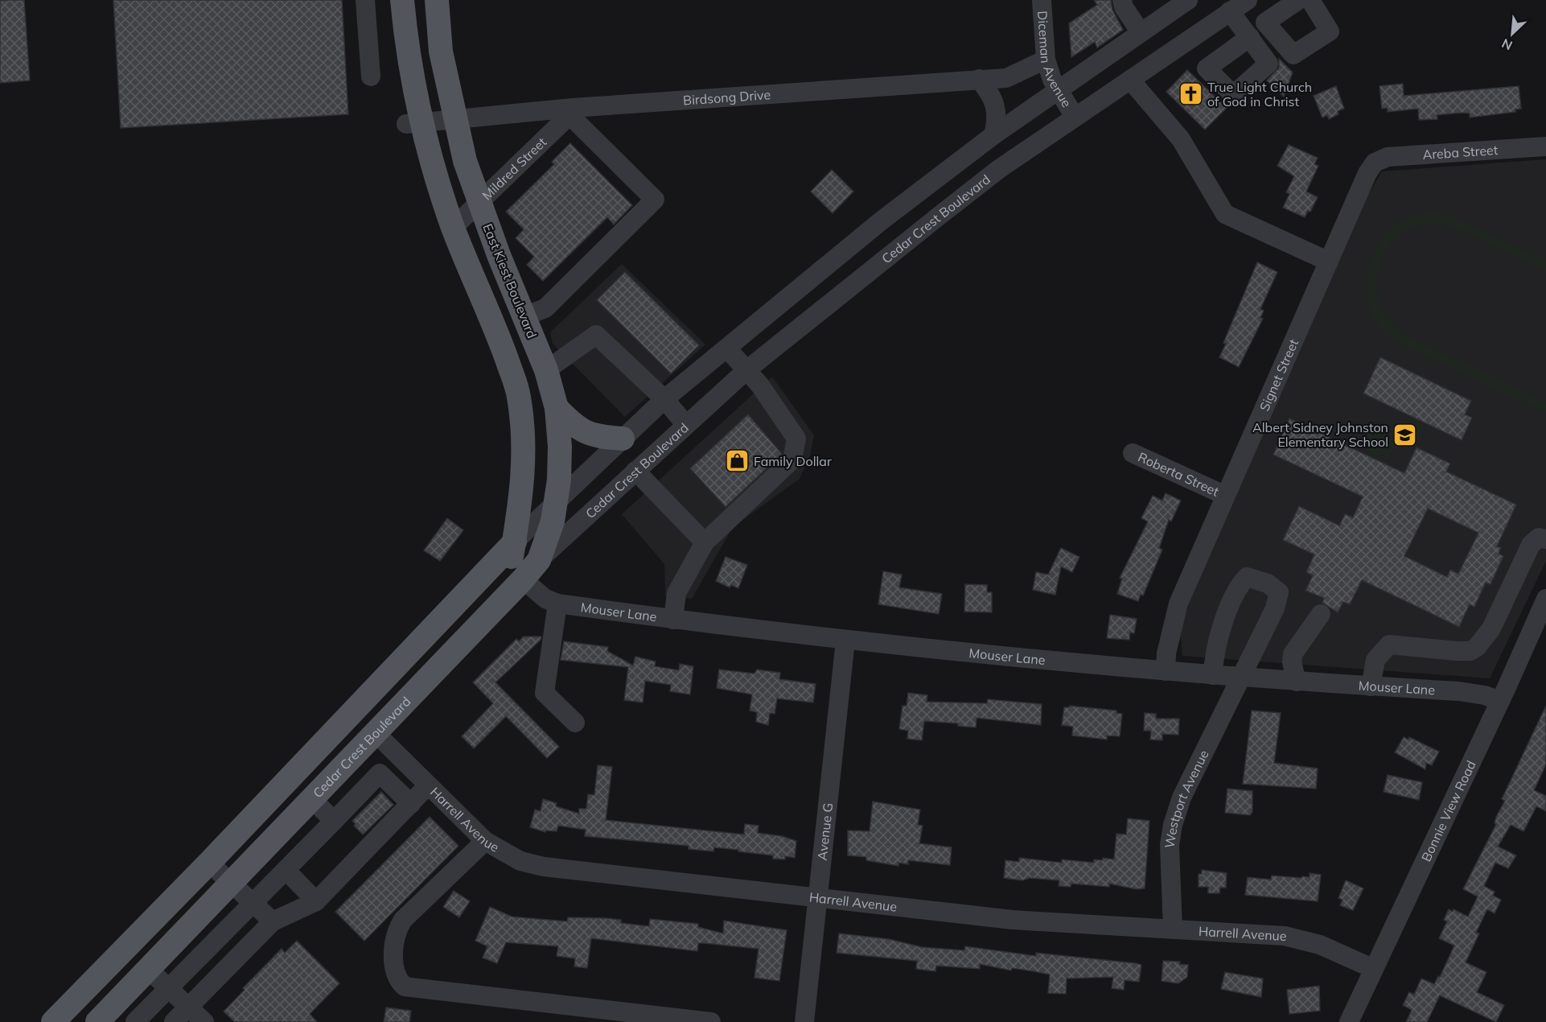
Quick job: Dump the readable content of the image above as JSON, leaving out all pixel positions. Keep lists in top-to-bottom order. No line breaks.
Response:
{"streets":{"main road":["Cedar Crest Boulevard","East Kiest Boulevard"],"street":["Diceman Avenue","Birdsong Drive","Areba Street","Mildred Street","Signet Street","Roberta Street","Mouser Lane","Westport Avenue","Bonnie View Road","Harrell Avenue","Avenue G"]},"crossings":[["Diceman Avenue","Birdsong Drive"],["Diceman Avenue","Cedar Crest Boulevard"],["Birdsong Drive","Mildred Street"],["Birdsong Drive","East Kiest Boulevard"],["Areba Street","Signet Street"],["Mildred Street","East Kiest Boulevard"],["Cedar Crest Boulevard","East Kiest Boulevard"],["Cedar Crest Boulevard","Mouser Lane"],["Cedar Crest Boulevard","Harrell Avenue"],["Signet Street","Roberta Street"],["Signet Street","Mouser Lane"],["Mouser Lane","Westport Avenue"],["Mouser Lane","Bonnie View Road"],["Mouser Lane","Avenue G"],["Westport Avenue","Harrell Avenue"],["Bonnie View Road","Harrell Avenue"],["Harrell Avenue","Avenue G"]],"places":{"church":["True Light Church of God in Christ"],"school or university":["Albert Sidney Johnston Elementary School"],"shop":["Family Dollar"]},"north":"bottom left"}
